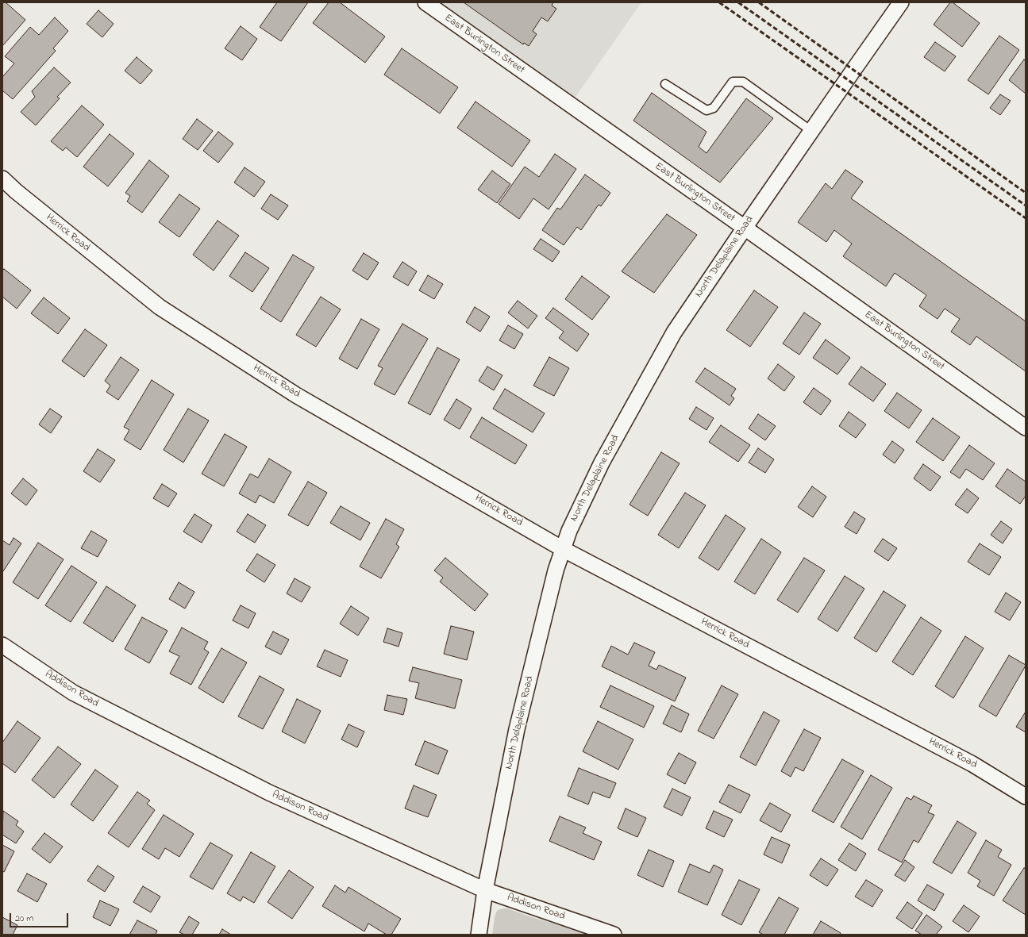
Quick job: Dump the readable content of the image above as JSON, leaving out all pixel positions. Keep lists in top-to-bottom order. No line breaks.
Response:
{"streets":{"street":["East Burlington Street","Herrick Road","North Delaplaine Road","Addison Road"]},"crossings":[["East Burlington Street","North Delaplaine Road"],["Herrick Road","North Delaplaine Road"],["North Delaplaine Road","Addison Road"]],"scale_bar":"20 m"}
